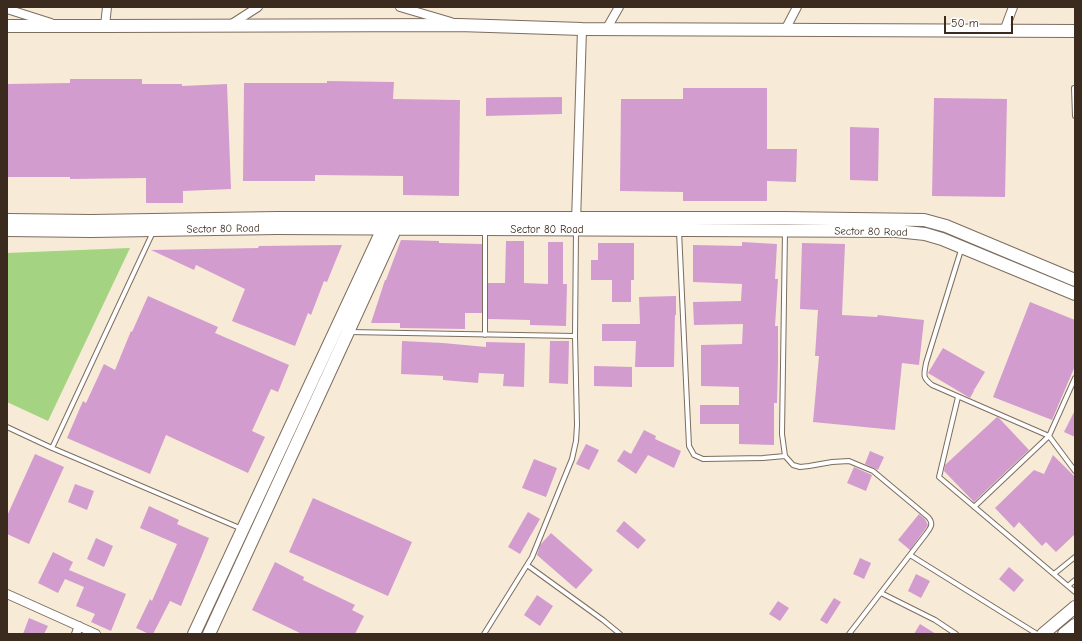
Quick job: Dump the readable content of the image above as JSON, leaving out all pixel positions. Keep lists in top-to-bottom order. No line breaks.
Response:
{"streets":{"street":["Sector 80 Road"]},"scale_bar":"50 m"}
